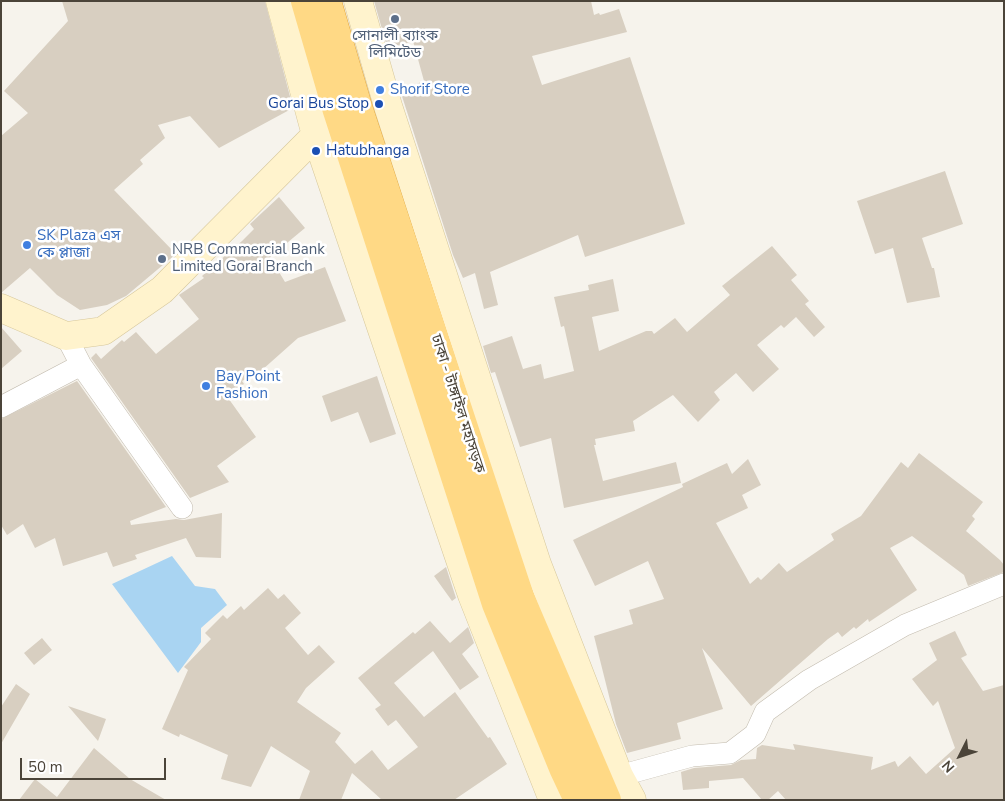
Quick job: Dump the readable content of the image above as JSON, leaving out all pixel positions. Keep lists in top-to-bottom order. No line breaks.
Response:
{"streets":{"highway":["ঢাকা - টাঙ্গাইল মহাসড়ক"]},"places":["সোনালী ব্যাংক লিমিটেড","Shorif Store","Gorai Bus Stop","Hatubhanga","SK Plaza এস কে প্লাজা","NRB Commercial Bank Limited Gorai Branch","Bay Point Fashion"],"scale_bar":"50 m","north":"bottom left"}
